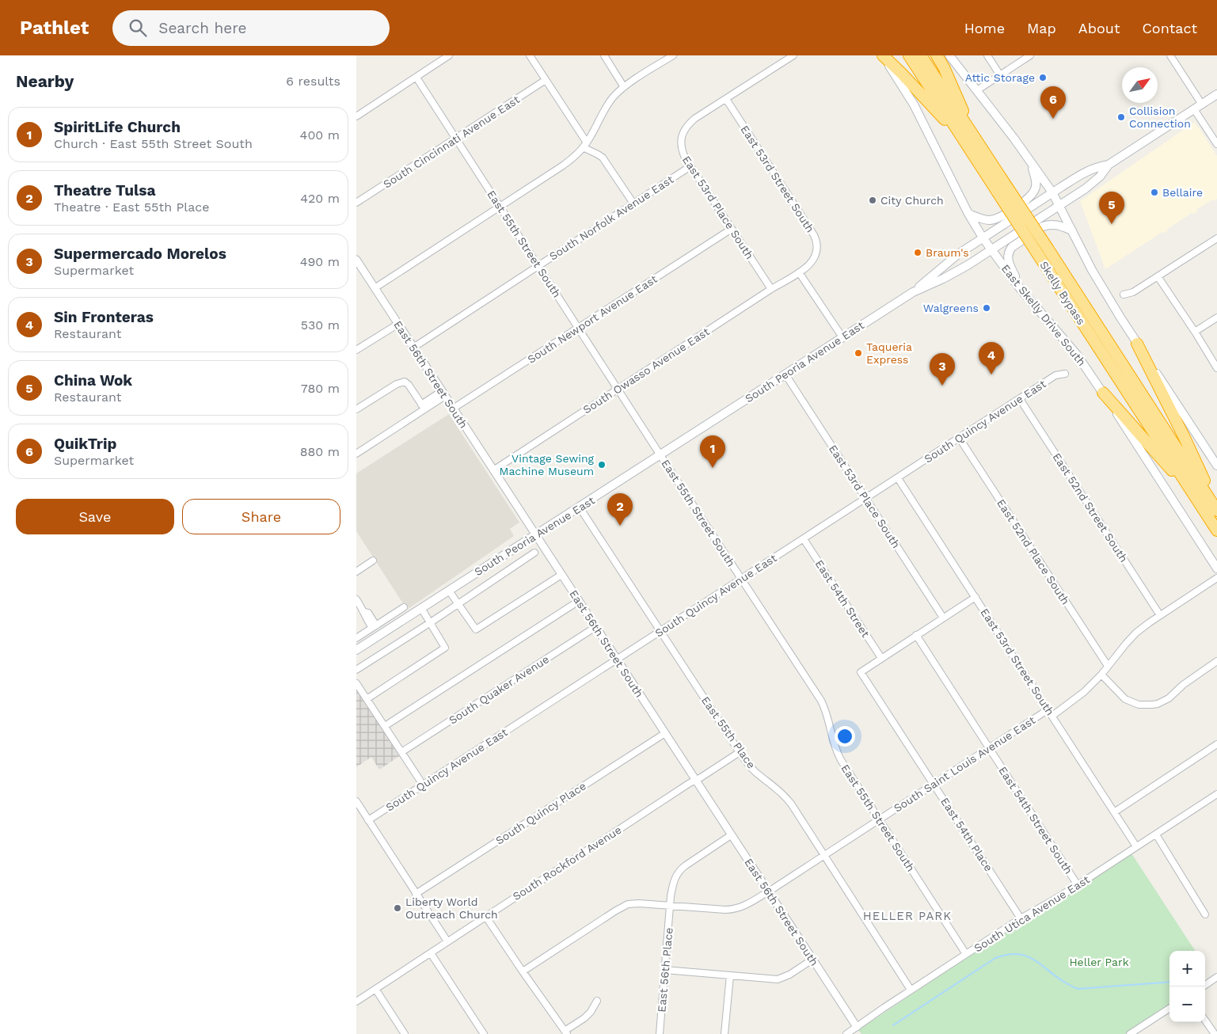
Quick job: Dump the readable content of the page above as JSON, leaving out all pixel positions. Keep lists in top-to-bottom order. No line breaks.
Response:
{"streets":{"highway":["Skelly Bypass"],"main road":["East Skelly Drive South","South Peoria Avenue East"],"street":["South Cincinnati Avenue East","East 53rd Street South","East 53rd Place South","South Norfolk Avenue East","East 55th Street South","South Newport Avenue East","South Owasso Avenue East","East 56th Street South","South Quincy Avenue East","East 52nd Street South","East 52nd Place South","East 54th Street","South Quaker Avenue","East 55th Place","South Saint Louis Avenue East","South Quincy Place","East 54th Street South","East 54th Place","South Rockford Avenue","South Utica Avenue East","East 56th Place"]},"crossings":[["South Cincinnati Avenue East","East 55th Street South"],["East 53rd Street South","East 53rd Place South"],["East 53rd Street South","South Owasso Avenue East"],["East 53rd Street South","South Quincy Avenue East"],["East 53rd Street South","South Saint Louis Avenue East"],["East 53rd Street South","South Utica Avenue East"],["East 53rd Place South","South Norfolk Avenue East"],["East 53rd Place South","South Newport Avenue East"],["East 53rd Place South","South Peoria Avenue East"],["East 53rd Place South","South Owasso Avenue East"],["East 53rd Place South","South Quincy Avenue East"],["South Norfolk Avenue East","East 55th Street South"],["South Norfolk Avenue East","East 56th Street South"],["East 55th Street South","South Newport Avenue East"],["East 55th Street South","South Peoria Avenue East"],["East 55th Street South","South Owasso Avenue East"],["East 55th Street South","South Quincy Avenue East"],["East 55th Street South","South Saint Louis Avenue East"],["East 55th Street South","South Utica Avenue East"],["East Skelly Drive South","South Peoria Avenue East"],["South Newport Avenue East","East 56th Street South"],["South Peoria Avenue East","East 56th Street South"],["South Peoria Avenue East","East 55th Place"],["South Owasso Avenue East","East 56th Street South"],["East 56th Street South","South Quincy Avenue East"],["East 56th Street South","South Quaker Avenue"],["East 56th Street South","South Saint Louis Avenue East"],["East 56th Street South","South Quincy Place"],["East 56th Street South","South Rockford Avenue"],["East 56th Street South","South Utica Avenue East"],["East 56th Street South","East 56th Place"],["South Quincy Avenue East","East 52nd Street South"],["South Quincy Avenue East","East 52nd Place South"],["South Quincy Avenue East","East 54th Street"],["South Quincy Avenue East","East 55th Place"],["East 54th Street","East 54th Place"],["East 55th Place","South Saint Louis Avenue East"],["East 55th Place","South Rockford Avenue"],["East 55th Place","South Utica Avenue East"],["South Saint Louis Avenue East","East 54th Street South"],["South Saint Louis Avenue East","East 54th Place"],["South Saint Louis Avenue East","East 56th Place"],["East 54th Street South","South Utica Avenue East"],["East 54th Place","South Utica Avenue East"]],"districts":["HELLER PARK"],"parks":["Heller Park"],"places":["Attic Storage","Collision Connection","Bellaire","City Church","Braum's","Walgreens","Taqueria Express","Vintage Sewing Machine Museum","Liberty World Outreach Church"],"north":"top right","page":{"header":"Pathlet","search":"Search here","nav":["Home","Map","About","Contact"],"heading":["Nearby","6 results"],"pins":["6","5","4","3","1","2"],"list":[{"mark":"1","name":"SpiritLife Church","note":"Church · East 55th Street South","value":"400 m"},{"mark":"2","name":"Theatre Tulsa","note":"Theatre · East 55th Place","value":"420 m"},{"mark":"3","name":"Supermercado Morelos","note":"Supermarket","value":"490 m"},{"mark":"4","name":"Sin Fronteras","note":"Restaurant","value":"530 m"},{"mark":"5","name":"China Wok","note":"Restaurant","value":"780 m"},{"mark":"6","name":"QuikTrip","note":"Supermarket","value":"880 m"}],"buttons":["Save","Share"],"map_buttons":["+","−"]}}
